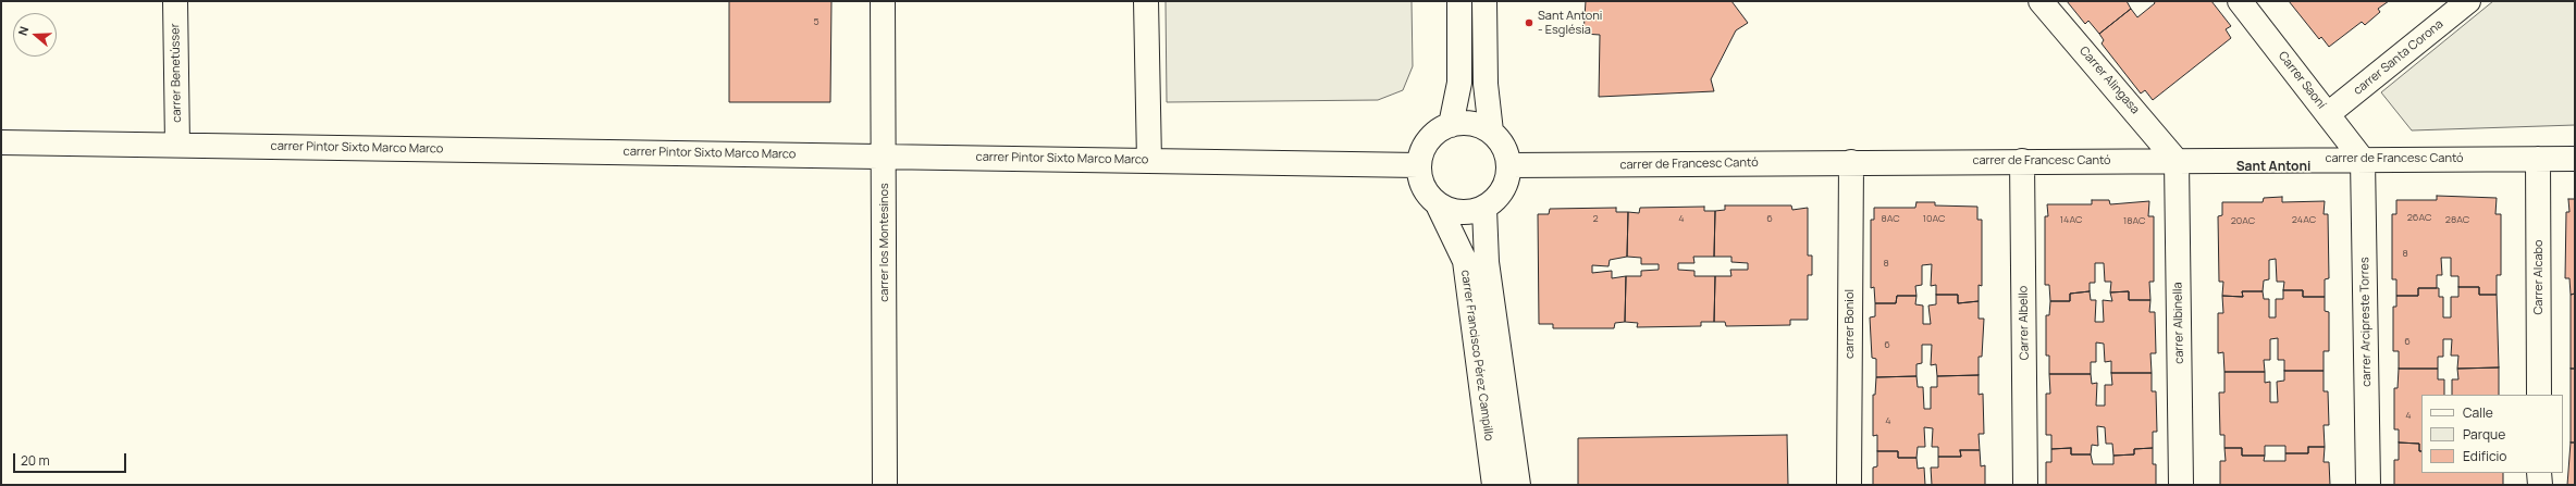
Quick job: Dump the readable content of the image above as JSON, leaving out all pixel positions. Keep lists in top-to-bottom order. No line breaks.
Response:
{"streets":{"street":["carrer Santa Corona","carrer Benetússer","Carrer Alingasa","Carrer Saoní","carrer Pintor Sixto Marco Marco","carrer de Francesc Cantó","carrer los Montesinos","Carrer Alcabo","carrer Arcipreste Torres","Carrer Albello","carrer Albinella","carrer Boniol","carrer Francisco Pérez Campillo"]},"crossings":[["carrer Santa Corona","Carrer Saoní"],["carrer Benetússer","carrer Pintor Sixto Marco Marco"],["Carrer Alingasa","carrer de Francesc Cantó"],["Carrer Alingasa","carrer Albinella"],["Carrer Saoní","carrer de Francesc Cantó"],["Carrer Saoní","carrer Arcipreste Torres"],["carrer Pintor Sixto Marco Marco","carrer de Francesc Cantó"],["carrer Pintor Sixto Marco Marco","carrer los Montesinos"],["carrer Pintor Sixto Marco Marco","carrer Francisco Pérez Campillo"],["carrer de Francesc Cantó","Carrer Alcabo"],["carrer de Francesc Cantó","carrer Arcipreste Torres"],["carrer de Francesc Cantó","Carrer Albello"],["carrer de Francesc Cantó","carrer Albinella"],["carrer de Francesc Cantó","carrer Boniol"],["carrer de Francesc Cantó","carrer Francisco Pérez Campillo"]],"districts":["Sant Antoni"],"places":["Sant Antoni - Església"],"house_numbers":["5","26AC","2","4","6","8AC","10AC","14AC","24AC","28AC","18AC","20AC","8","8","6","6","4","4"],"legend":["Calle","Parque","Edificio"],"scale_bar":"20 m","north":"left"}
